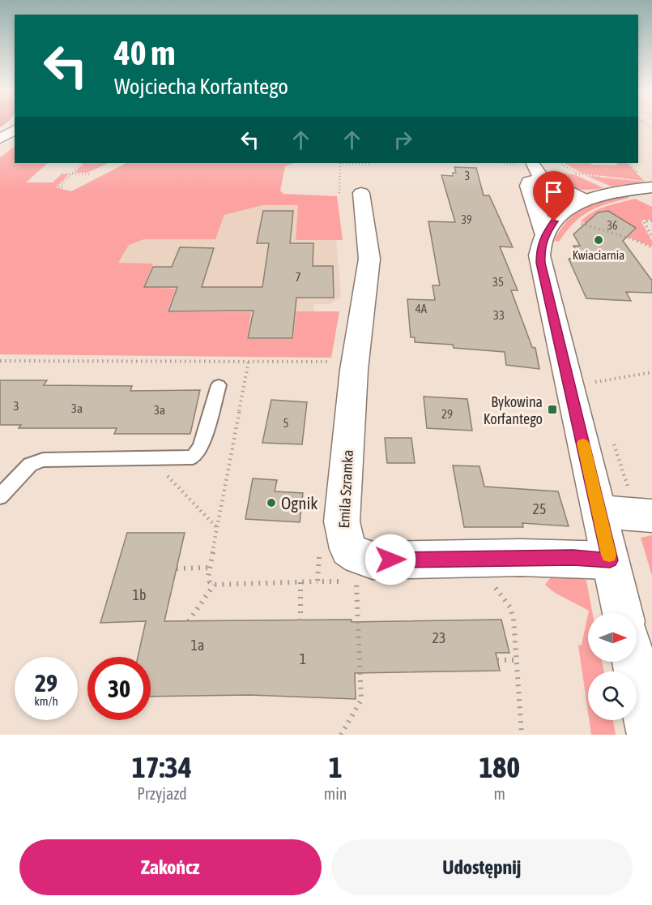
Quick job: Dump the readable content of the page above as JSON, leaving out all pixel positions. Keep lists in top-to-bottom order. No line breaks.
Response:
{"streets":{"street":["Emila Szramka"]},"places":{"other":["Kwiaciarnia","Ognik"],"transit":["Bykowina Korfantego"]},"house_numbers":["3","39","36","7","35","4A","33","3","3a","3a","29","5","25","1b","23","1a","1"],"north":"right","page":{"turn":["40 m","Wojciecha Korfantego"],"speed":"29 km/h","limit":"30","eta":["17:34","Przyjazd","1","min","180","m"],"buttons":["Zakończ","Udostępnij"]}}
